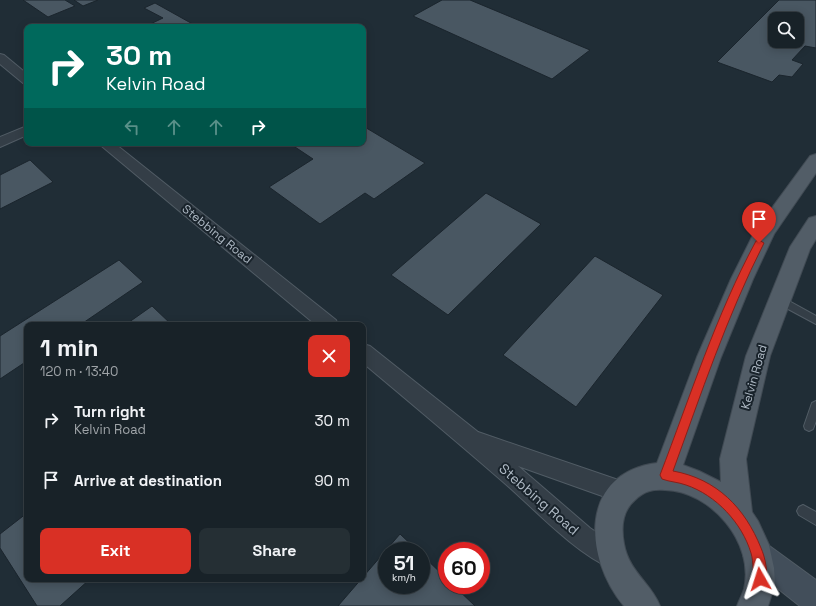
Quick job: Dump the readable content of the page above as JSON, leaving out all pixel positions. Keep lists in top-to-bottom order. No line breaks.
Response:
{"streets":{"main road":["Kelvin Road"],"street":["Stebbing Road"]},"page":{"turn":["30 m","Kelvin Road"],"heading":["1 min","120 m · 13:40"],"list":[{"name":"Turn right","note":"Kelvin Road","value":"30 m"},{"name":"Arrive at destination","value":"90 m"}],"buttons":["Exit","Share"],"speed":"51 km/h","limit":"60"}}
